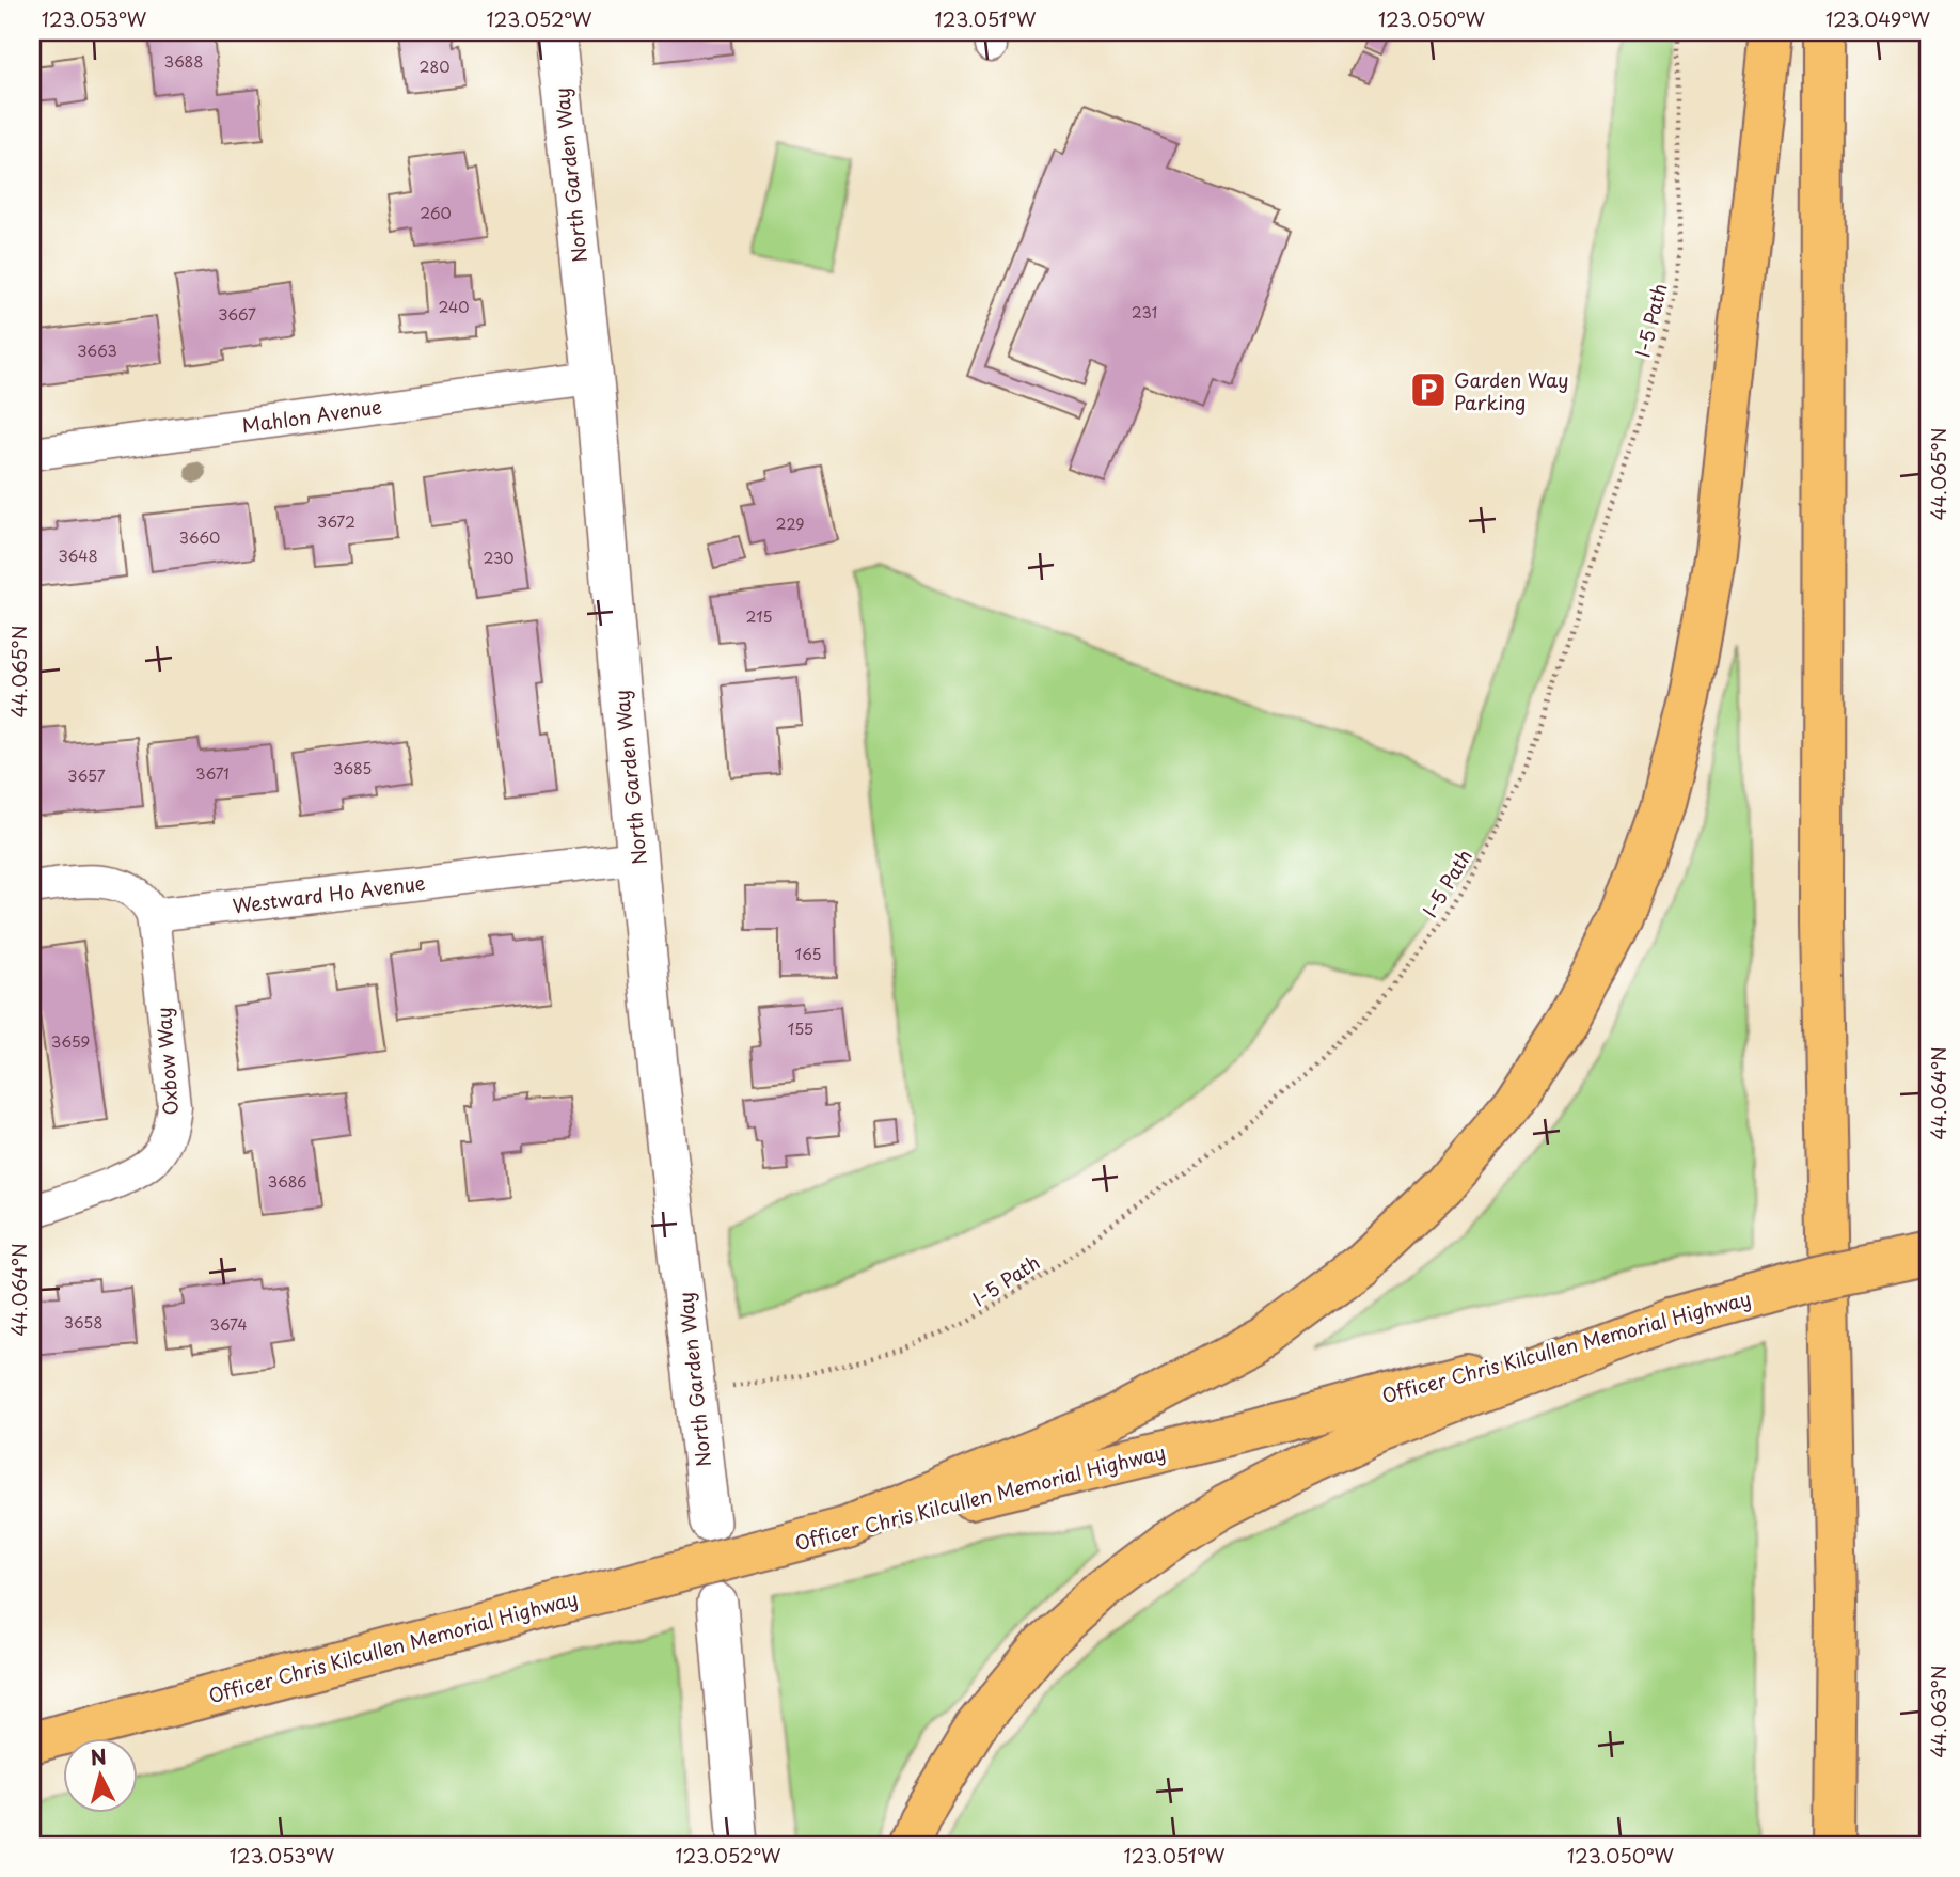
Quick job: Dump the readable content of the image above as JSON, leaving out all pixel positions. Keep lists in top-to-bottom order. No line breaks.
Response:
{"streets":{"highway":["Officer Chris Kilcullen Memorial Highway"],"street":["North Garden Way","Mahlon Avenue","Westward Ho Avenue","Oxbow Way"],"path":["I-5 Path"]},"crossings":[["North Garden Way","Mahlon Avenue"],["North Garden Way","Westward Ho Avenue"],["Westward Ho Avenue","Oxbow Way"]],"places":{"parking":["Garden Way Parking"]},"house_numbers":["3688","280","260","240","231","3667","3663","3672","229","3660","3648","230","215","3685","3671","3657","165","155","3659","3686","3658","3674"],"north":"top","coordinates":["123.053°W","123.052°W","123.051°W","123.050°W","123.049°W","44.065°N","44.064°N","44.063°N"]}
